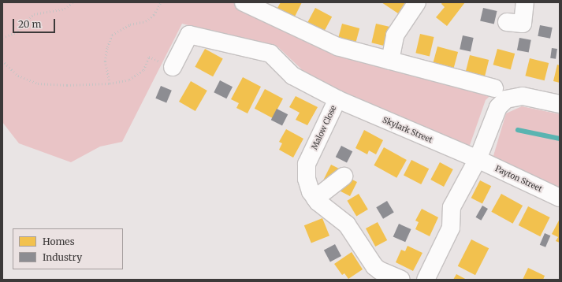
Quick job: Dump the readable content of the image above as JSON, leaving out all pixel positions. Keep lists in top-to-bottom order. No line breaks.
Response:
{"streets":{"street":["Malow Close","Skylark Street","Payton Street"]},"crossings":[["Malow Close","Skylark Street"],["Skylark Street","Payton Street"]],"legend":["Homes","Industry"],"scale_bar":"20 m"}
